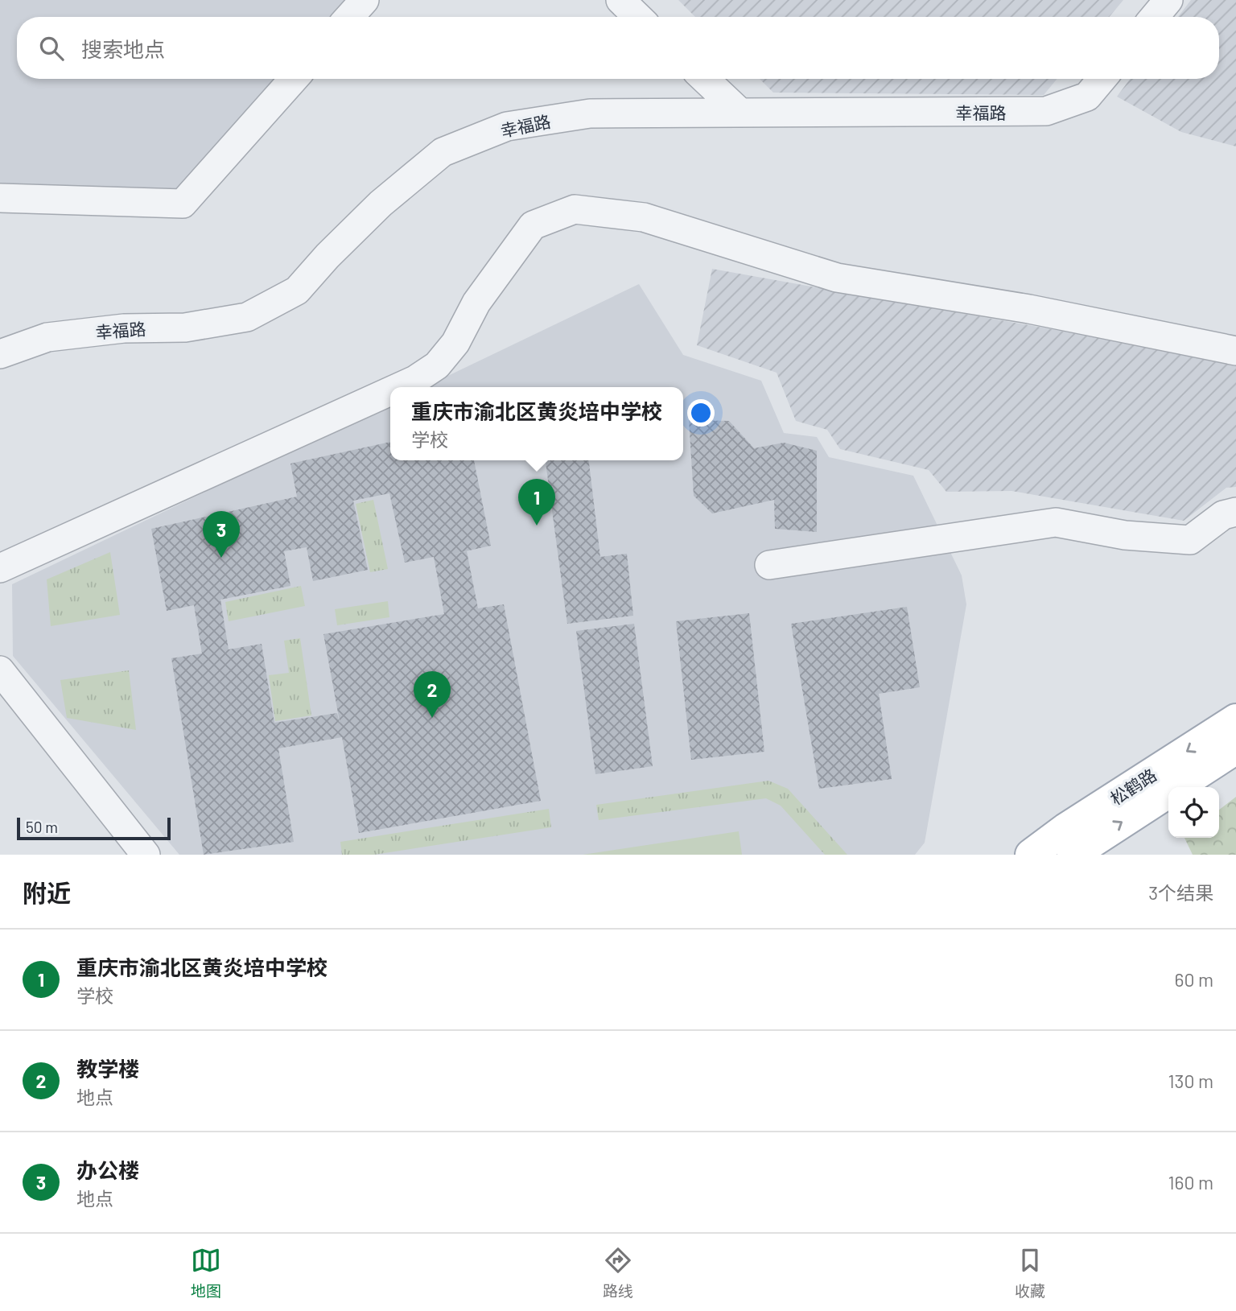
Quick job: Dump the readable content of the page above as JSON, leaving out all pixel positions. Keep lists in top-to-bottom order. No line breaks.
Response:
{"streets":{"main road":["松鹤路"],"street":["幸福路"]},"scale_bar":"50 m","page":{"search":"搜索地点","popup":["重庆市渝北区黄炎培中学校","学校"],"pins":["1","3","2"],"scale":"50 m","heading":["附近","3个结果"],"list":[{"mark":"1","name":"重庆市渝北区黄炎培中学校","note":"学校","value":"60 m"},{"mark":"2","name":"教学楼","note":"地点","value":"130 m"},{"mark":"3","name":"办公楼","note":"地点","value":"160 m"}],"nav":["地图","路线","收藏"]}}
